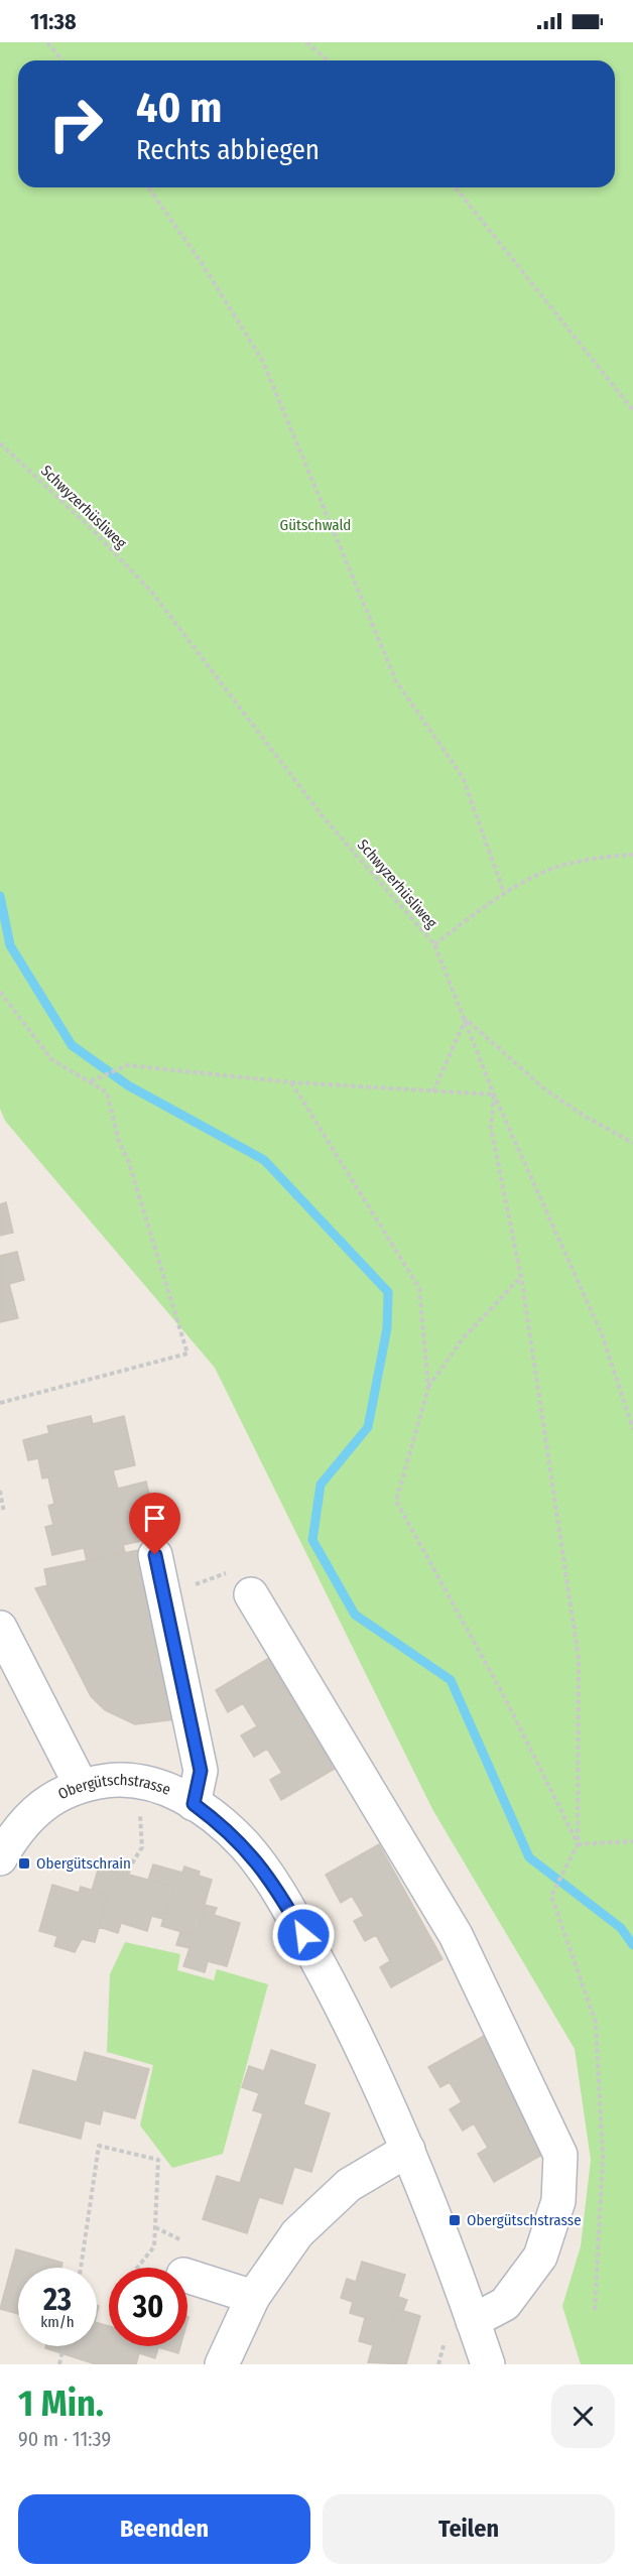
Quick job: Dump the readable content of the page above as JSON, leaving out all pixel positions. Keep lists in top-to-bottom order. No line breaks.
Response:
{"streets":{"street":["Obergütschstrasse"],"path":["Schwyzerhüsliweg"]},"parks":["Gütschwald"],"places":{"transit":["Obergütschrain","Obergütschstrasse"]},"page":{"status":"11:38","turn":["40 m","Rechts abbiegen"],"speed":"23 km/h","limit":"30","heading":["1 Min.","90 m · 11:39"],"buttons":["Beenden","Teilen"]}}
